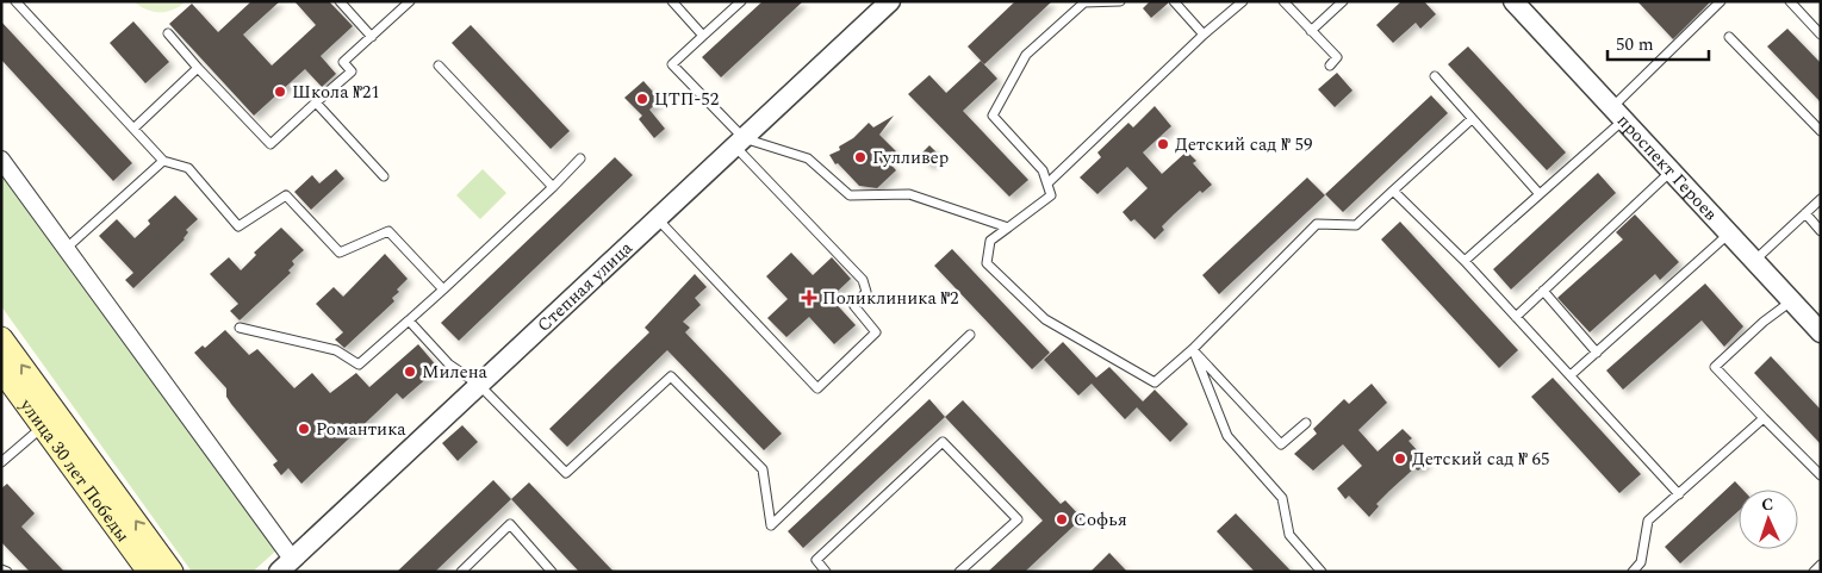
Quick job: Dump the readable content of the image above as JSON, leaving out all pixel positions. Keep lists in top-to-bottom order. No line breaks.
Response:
{"streets":{"main road":["улица 30 лет Победы"],"street":["проспект Героев","Степная улица"]},"places":{"other":["Школа №21","ЦТП-52","Детский сад № 59","Гулливер","Милена","Романтика","Детский сад № 65","Софья"],"health":["Поликлиника №2"]},"scale_bar":"50 m","north":"top"}
